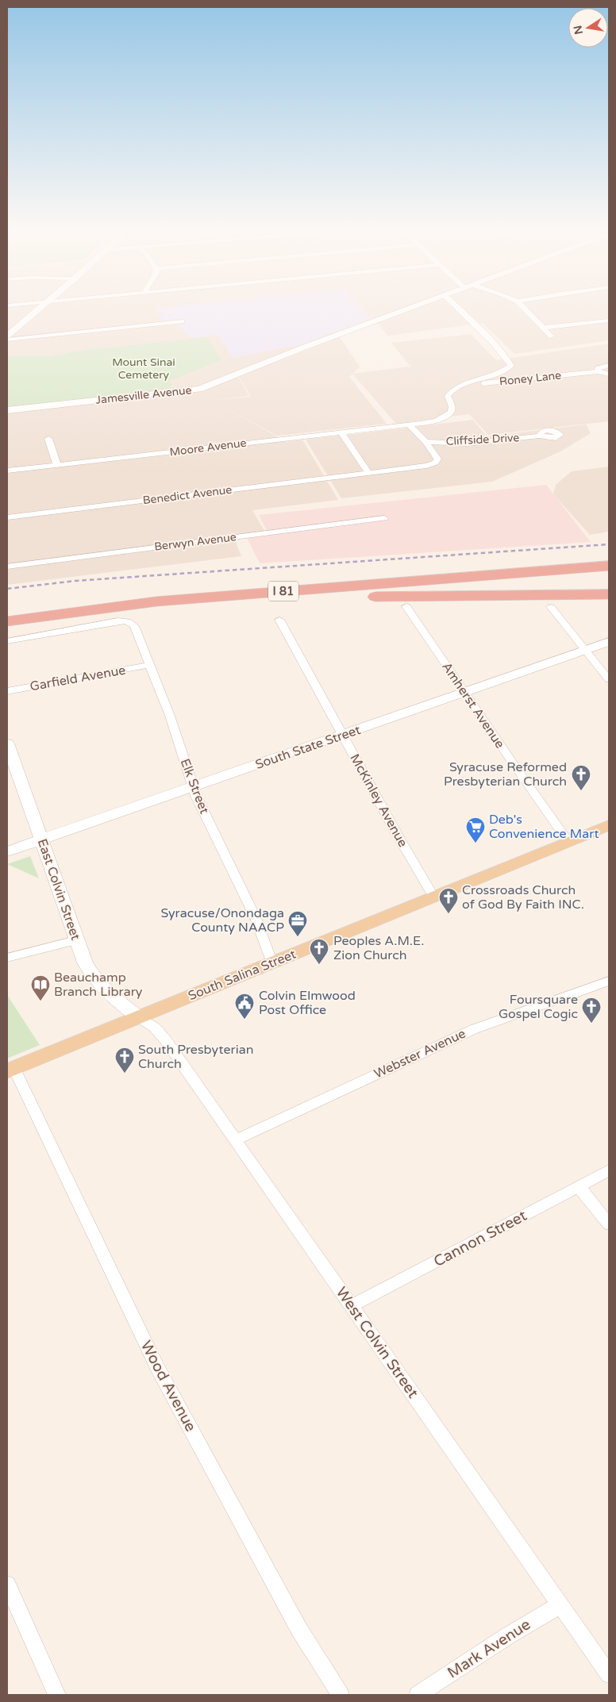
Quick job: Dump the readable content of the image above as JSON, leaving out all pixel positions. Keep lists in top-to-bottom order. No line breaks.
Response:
{"streets":{"highway":["I 81"],"main road":["South Salina Street"],"street":["Roney Lane","Jamesville Avenue","Cliffside Drive","Moore Avenue","Benedict Avenue","Berwyn Avenue","Garfield Avenue","Amherst Avenue","South State Street","Elk Street","McKinley Avenue","East Colvin Street","Webster Avenue","Cannon Street","West Colvin Street","Wood Avenue","Mark Avenue"]},"crossings":[["Roney Lane","Moore Avenue"],["Cliffside Drive","Benedict Avenue"],["Garfield Avenue","Elk Street"],["Amherst Avenue","South State Street"],["Amherst Avenue","South Salina Street"],["South State Street","Elk Street"],["South State Street","McKinley Avenue"],["South State Street","East Colvin Street"],["Elk Street","South Salina Street"],["McKinley Avenue","South Salina Street"],["East Colvin Street","South Salina Street"],["East Colvin Street","West Colvin Street"],["South Salina Street","West Colvin Street"],["South Salina Street","Wood Avenue"],["Webster Avenue","West Colvin Street"],["Cannon Street","West Colvin Street"],["West Colvin Street","Mark Avenue"]],"parks":["Mount Sinai Cemetery"],"places":{"church":["Syracuse Reformed Presbyterian Church","Crossroads Church of God By Faith INC.","Peoples A.M.E. Zion Church","Foursquare Gospel Cogic","South Presbyterian Church"],"supermarket":["Deb's Convenience Mart"],"office":["Syracuse/Onondaga County NAACP"],"library":["Beauchamp Branch Library"],"public building":["Colvin Elmwood Post Office"]},"north":"left"}
